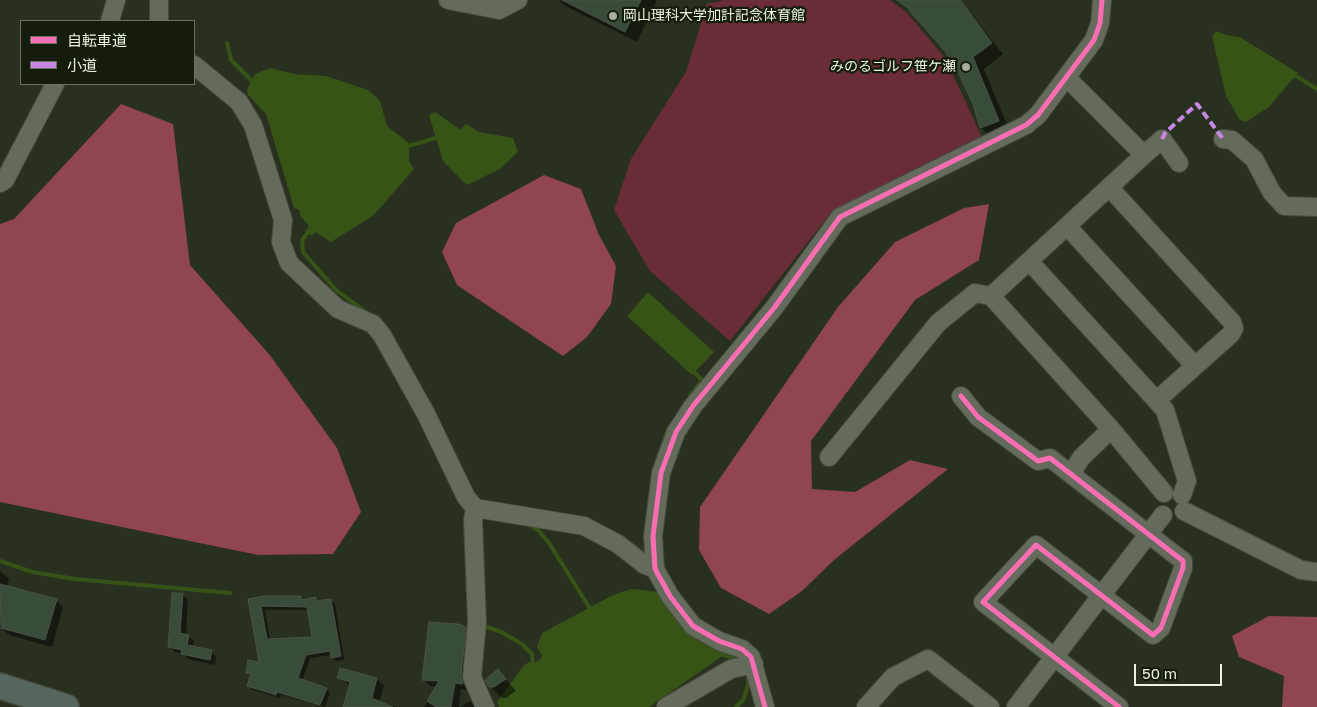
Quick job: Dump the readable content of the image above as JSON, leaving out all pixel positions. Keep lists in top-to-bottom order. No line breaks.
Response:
{"places":["岡山理科大学加計記念体育館","みのるゴルフ笹ケ瀬"],"legend":["自転車道","小道"],"scale_bar":"50 m"}
